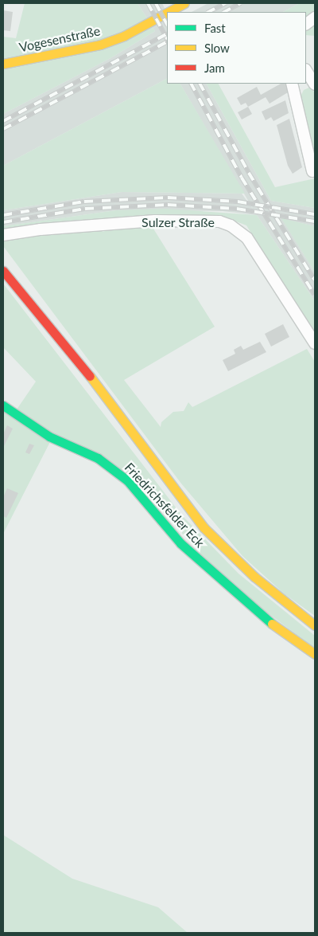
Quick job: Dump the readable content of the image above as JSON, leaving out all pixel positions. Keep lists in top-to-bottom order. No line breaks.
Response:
{"streets":{"street":["Vogesenstraße","Sulzer Straße","Friedrichsfelder Eck"]},"legend":["Fast","Slow","Jam"]}
